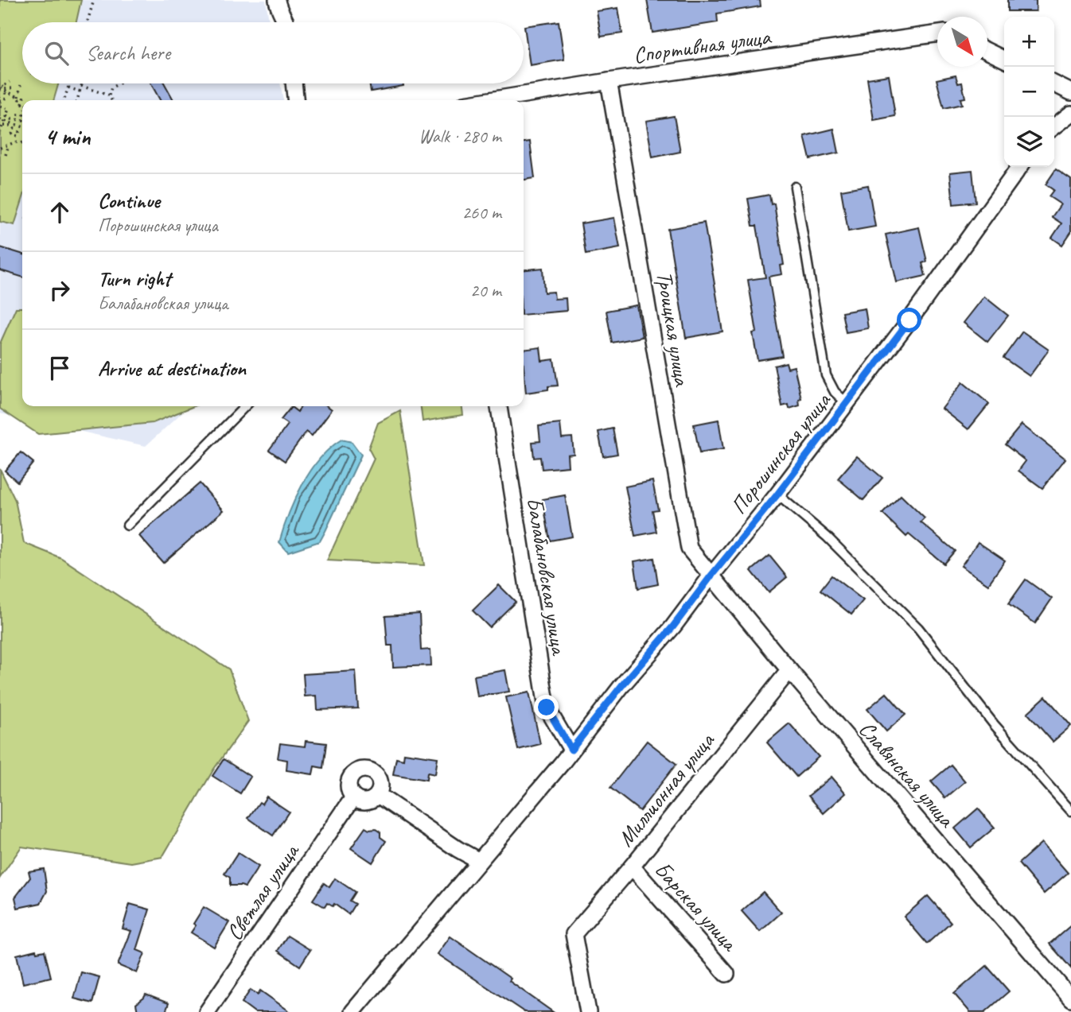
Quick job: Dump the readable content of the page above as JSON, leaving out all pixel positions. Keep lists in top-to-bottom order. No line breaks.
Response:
{"streets":{"street":["Спортивная улица","Троицкая улица","Порошинская улица","Балабановская улица","Славянская улица","Миллионная улица","Светлая улица","Барская улица"]},"crossings":[["Спортивная улица","Троицкая улица"],["Троицкая улица","Порошинская улица"],["Троицкая улица","Славянская улица"],["Порошинская улица","Балабановская улица"],["Порошинская улица","Славянская улица"],["Славянская улица","Миллионная улица"],["Миллионная улица","Барская улица"]],"north":"bottom right","page":{"map_buttons":["+","−"],"search":"Search here","heading":["4 min","Walk · 280 m"],"list":[["Continue","Порошинская улица","260 m"],["Turn right","Балабановская улица","20 m"],"Arrive at destination"]}}
